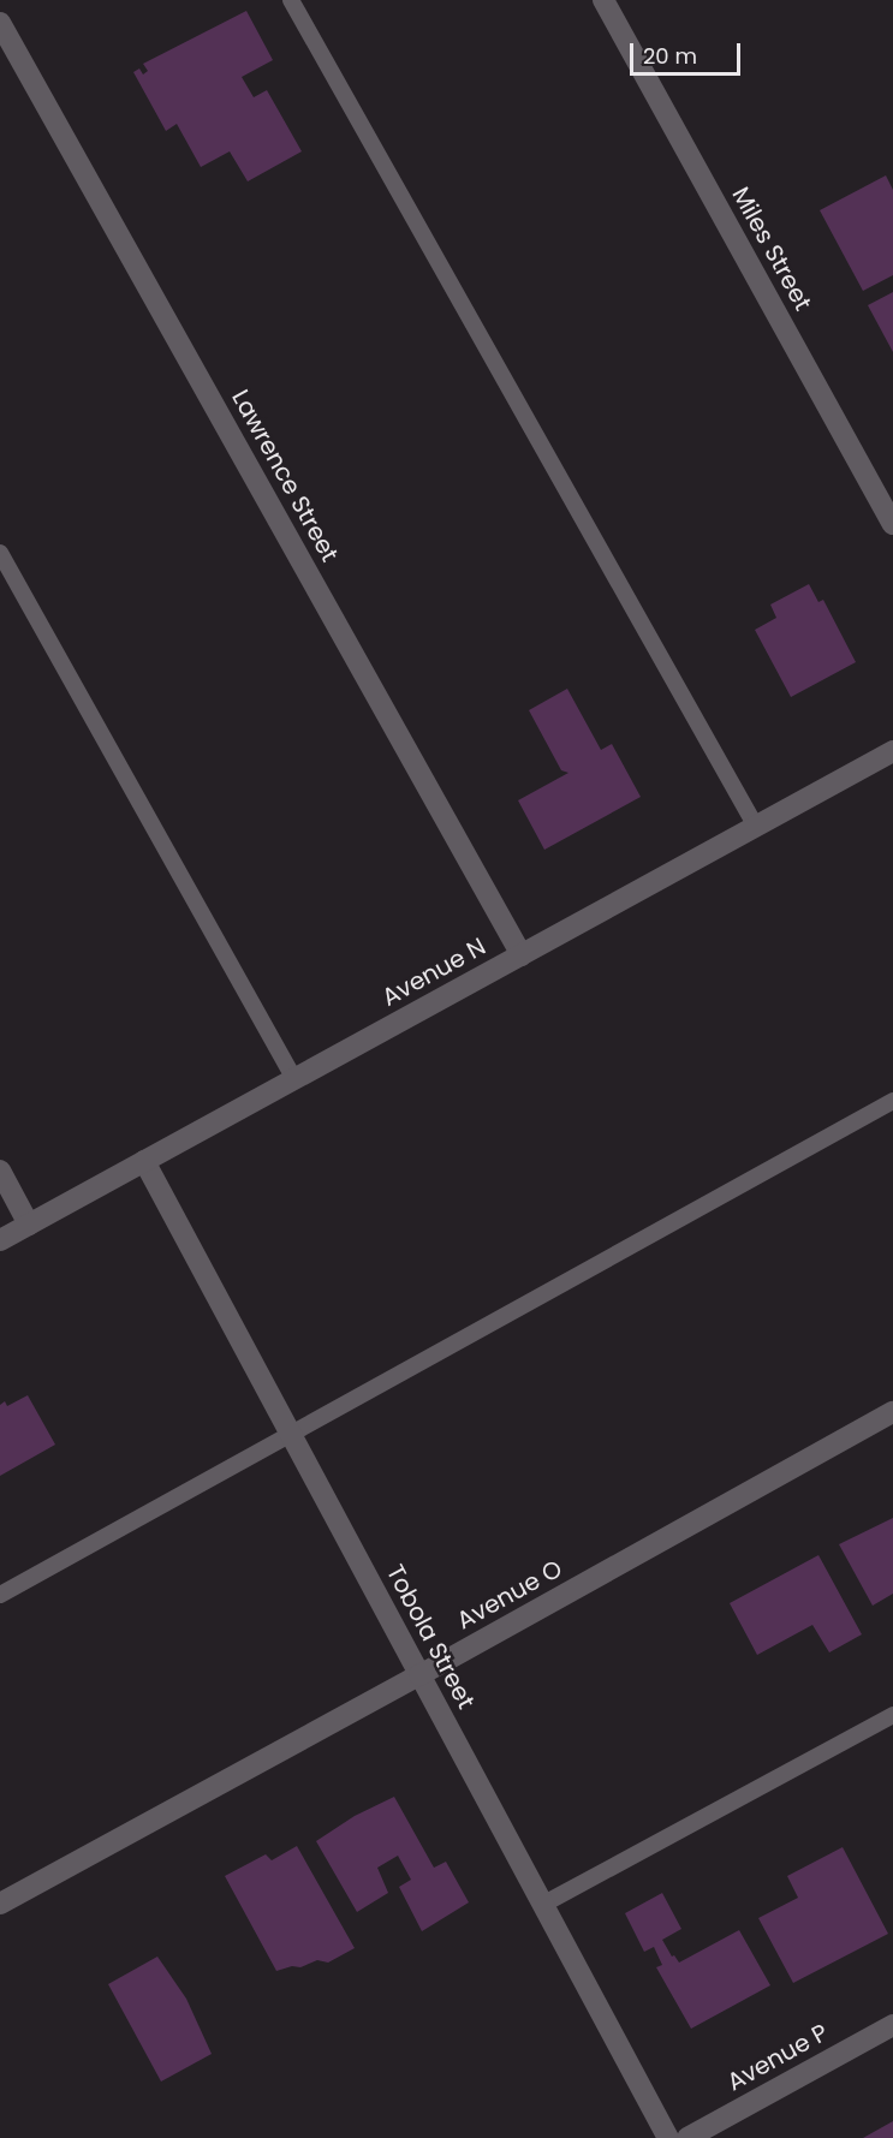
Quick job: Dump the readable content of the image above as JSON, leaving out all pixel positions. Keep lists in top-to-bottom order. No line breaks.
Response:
{"streets":{"street":["Miles Street","Lawrence Street","Avenue N","Avenue O","Tobola Street","Avenue P"]},"crossings":[["Lawrence Street","Avenue N"],["Avenue N","Tobola Street"],["Avenue O","Tobola Street"]],"scale_bar":"20 m"}
